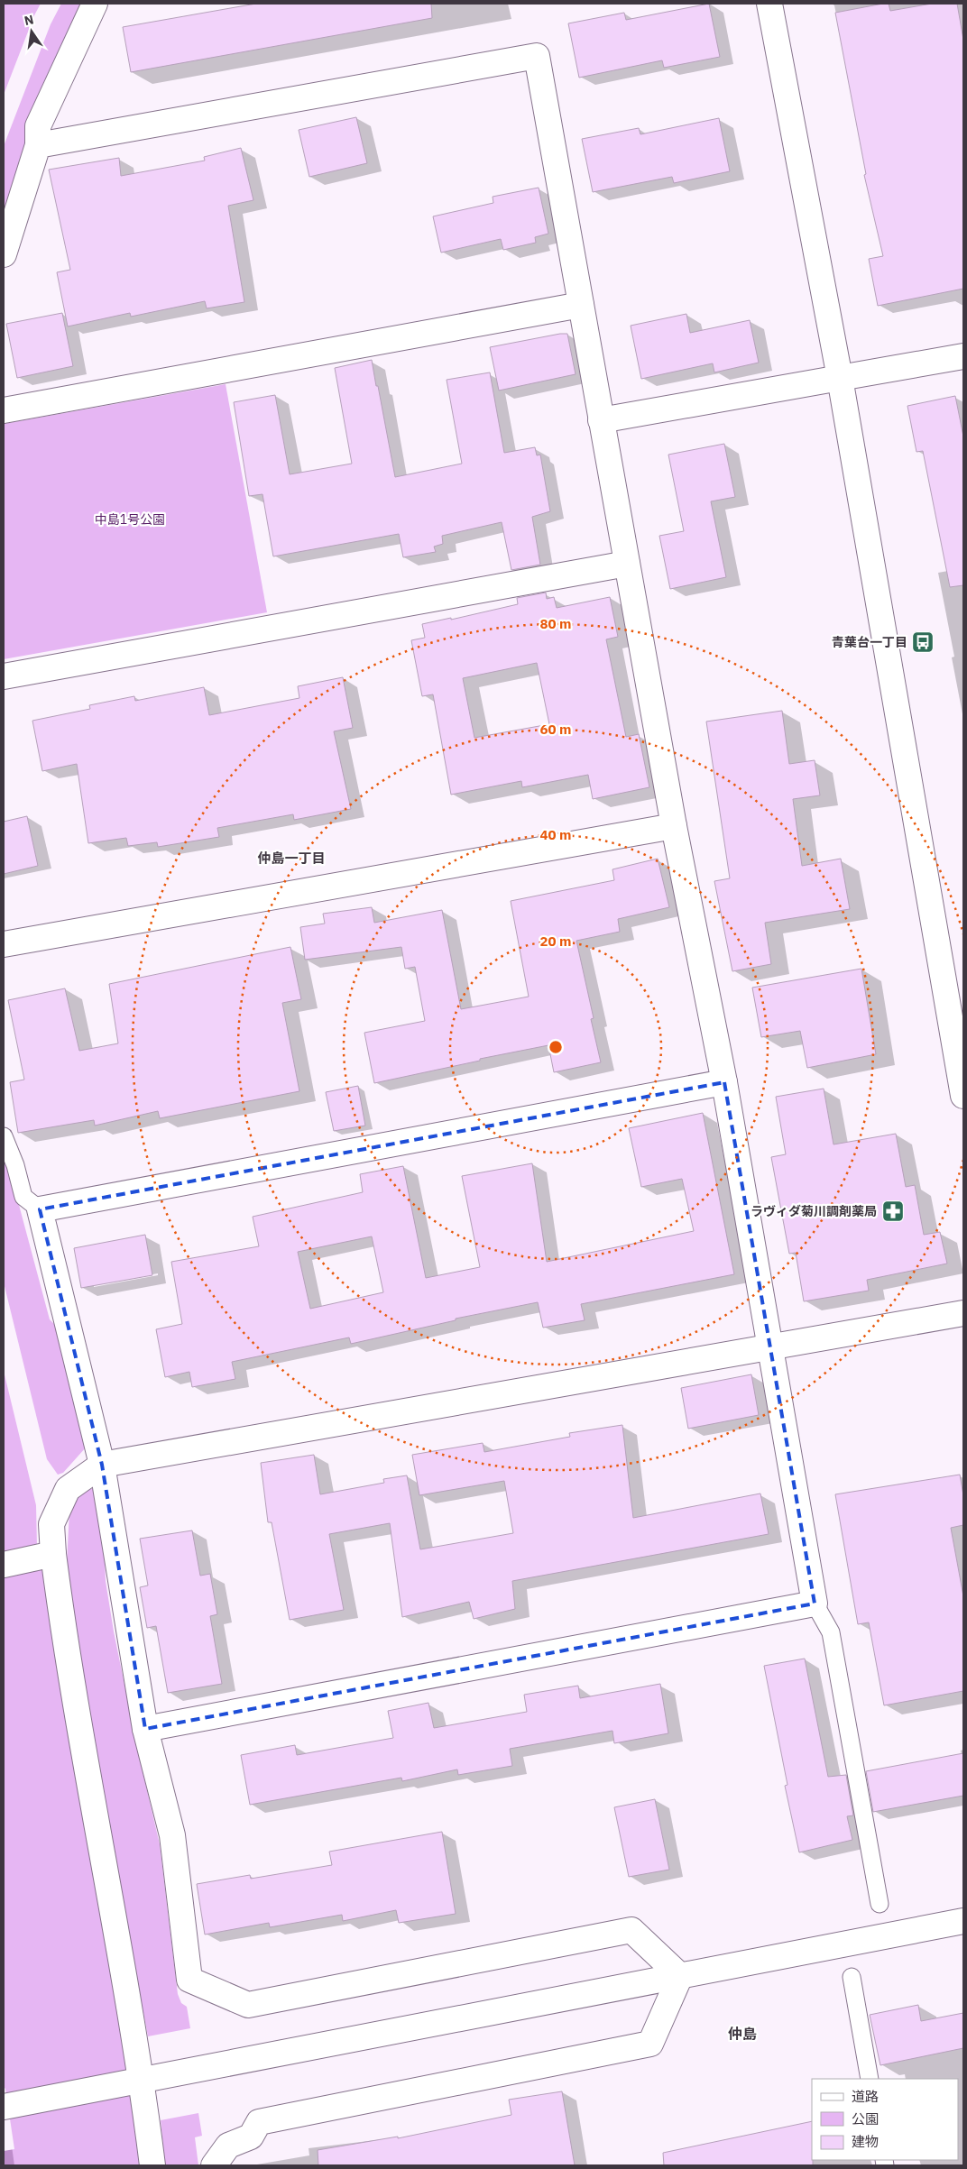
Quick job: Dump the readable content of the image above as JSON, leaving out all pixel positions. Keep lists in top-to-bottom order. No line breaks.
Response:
{"districts":["仲島一丁目","仲島"],"parks":["中島1号公園"],"places":{"bus stop":["青葉台一丁目"],"pharmacy":["ラヴィダ菊川調剤薬局"]},"legend":["道路","公園","建物"],"north":"top","rings":["80 m","60 m","40 m","20 m"]}
